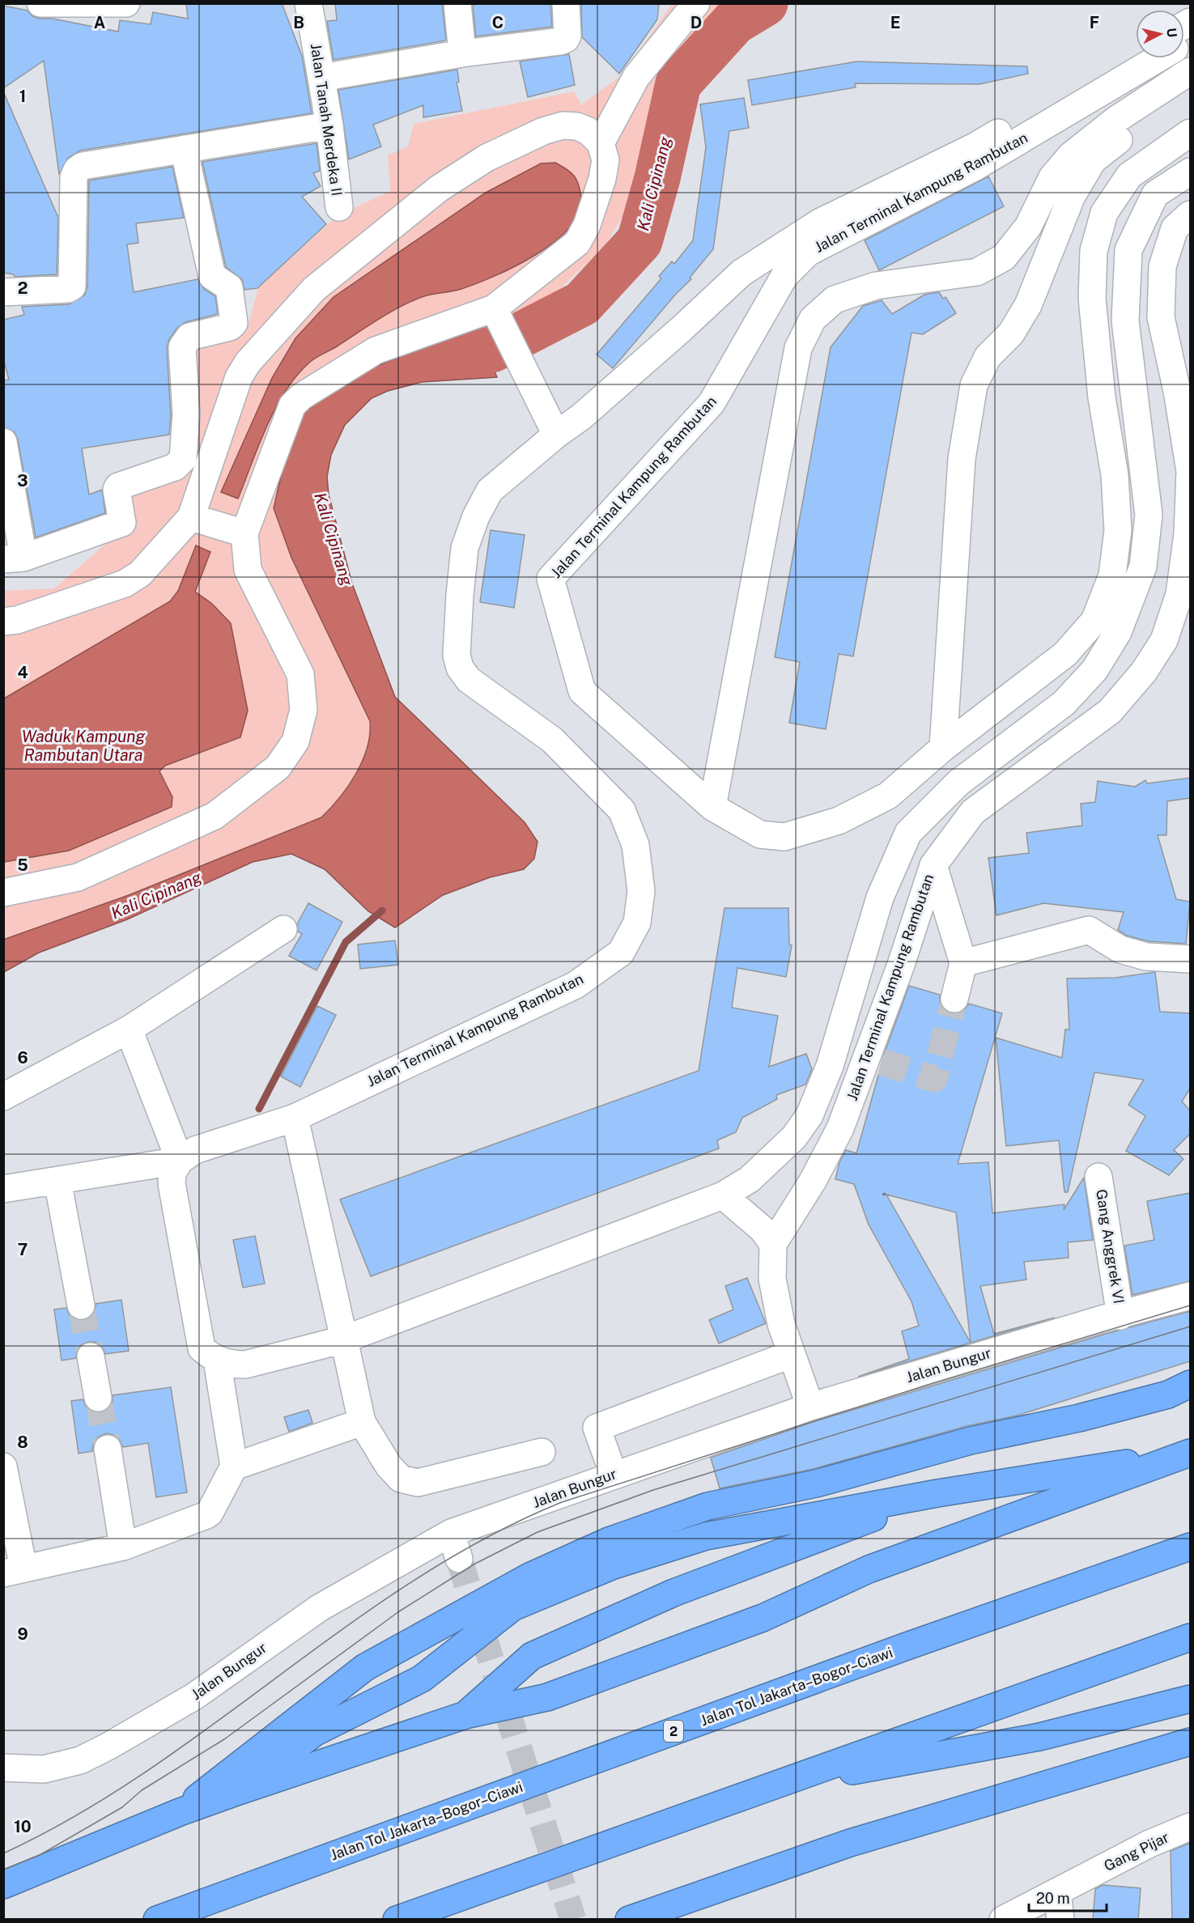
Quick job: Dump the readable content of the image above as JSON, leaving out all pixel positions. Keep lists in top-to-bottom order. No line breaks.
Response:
{"streets":{"highway":["Jalan Tol Jakarta–Bogor–Ciawi","2"],"street":["Jalan Tanah Merdeka II","Jalan Terminal Kampung Rambutan","Gang Anggrek VI","Jalan Bungur","Gang Pijar"]},"crossings":[["Gang Anggrek VI","Jalan Bungur"]],"water":["Kali Cipinang","Waduk Kampung Rambutan Utara"],"scale_bar":"20 m","north":"right","grid":{"columns":["A","B","C","D","E","F"],"rows":["1","2","3","4","5","6","7","8","9","10"]}}
